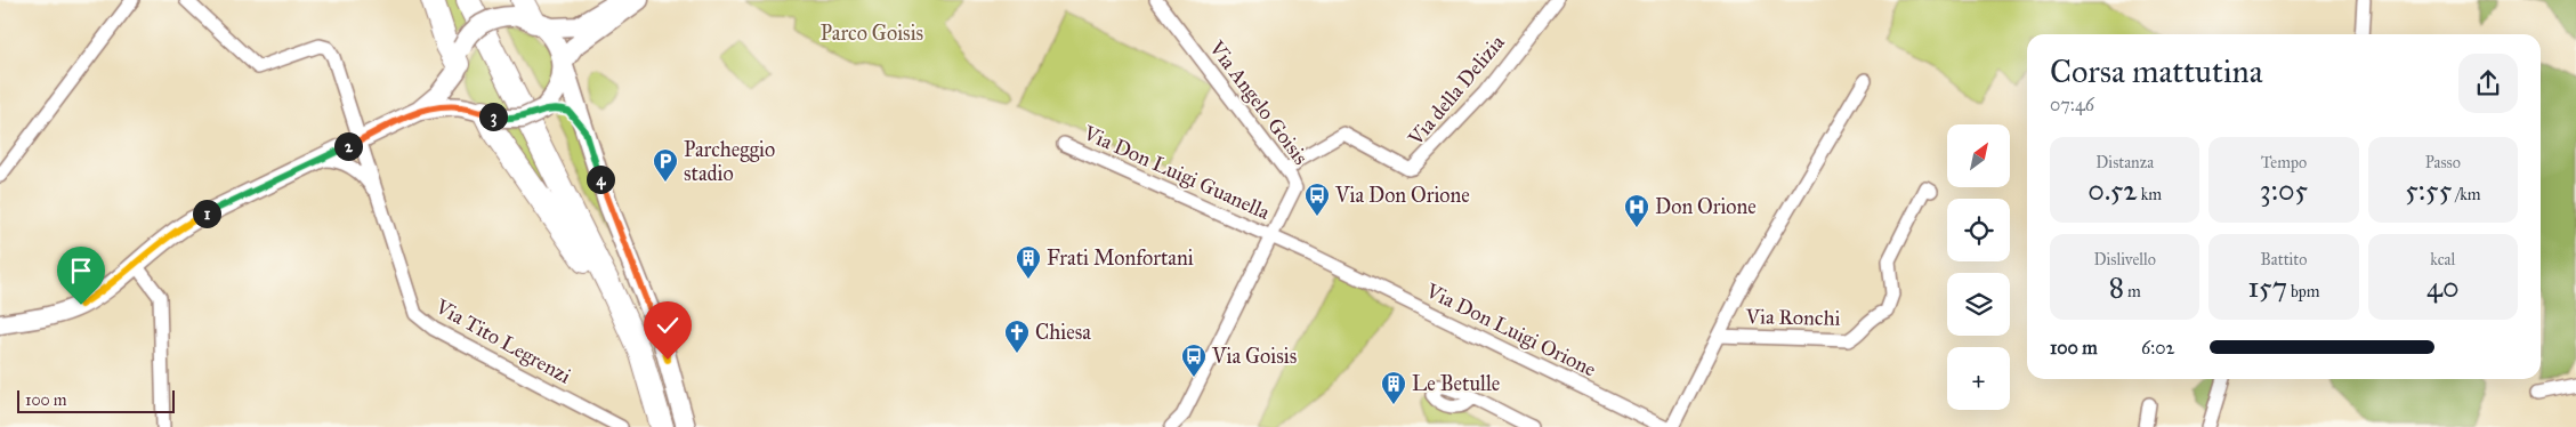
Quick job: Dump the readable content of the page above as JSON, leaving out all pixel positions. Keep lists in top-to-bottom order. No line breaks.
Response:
{"streets":{"street":["Via della Delizia","Via Angelo Goisis","Via Don Luigi Guanella","Via Ronchi","Via Don Luigi Orione","Via Tito Legrenzi"]},"crossings":[["Via della Delizia","Via Angelo Goisis"],["Via Angelo Goisis","Via Don Luigi Guanella"],["Via Angelo Goisis","Via Don Luigi Orione"],["Via Don Luigi Guanella","Via Don Luigi Orione"]],"parks":["Parco Goisis"],"places":{"parking":["Parcheggio stadio"],"bus stop":["Via Don Orione","Via Goisis"],"hospital":["Don Orione"],"building":["Frati Monfortani","Le Betulle"],"church":["Chiesa"]},"scale_bar":"100 m","north":"top right","page":{"heading":["Corsa mattutina","07:46"],"pins":["3","2","4","1"],"map_buttons":"+","stats":[["Distanza","0.52 km"],["Tempo","3:05"],["Passo","5:55 /km"],["Dislivello","8 m"],["Battito","157 bpm"],["kcal","40"]],"list":[{"name":"100 m","note":"6:02"}],"scale":"100 m"}}
